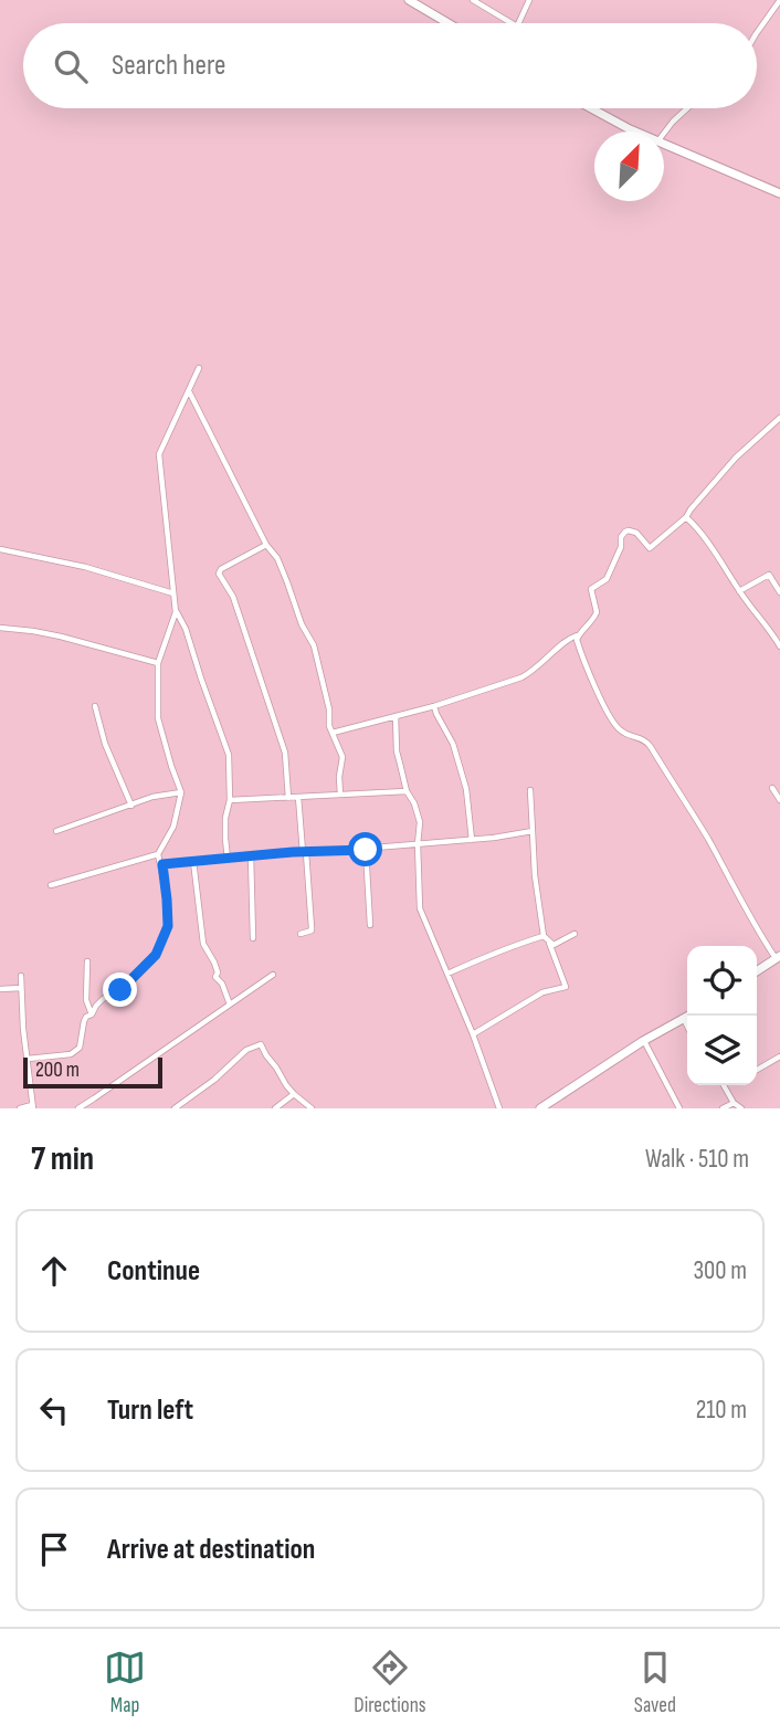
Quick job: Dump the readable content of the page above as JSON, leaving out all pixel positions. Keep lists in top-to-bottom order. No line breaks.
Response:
{"scale_bar":"200 m","north":"top right","page":{"search":"Search here","scale":"200 m","heading":["7 min","Walk · 510 m"],"list":[["Continue","300 m"],["Turn left","210 m"],"Arrive at destination"],"nav":["Map","Directions","Saved"]}}
